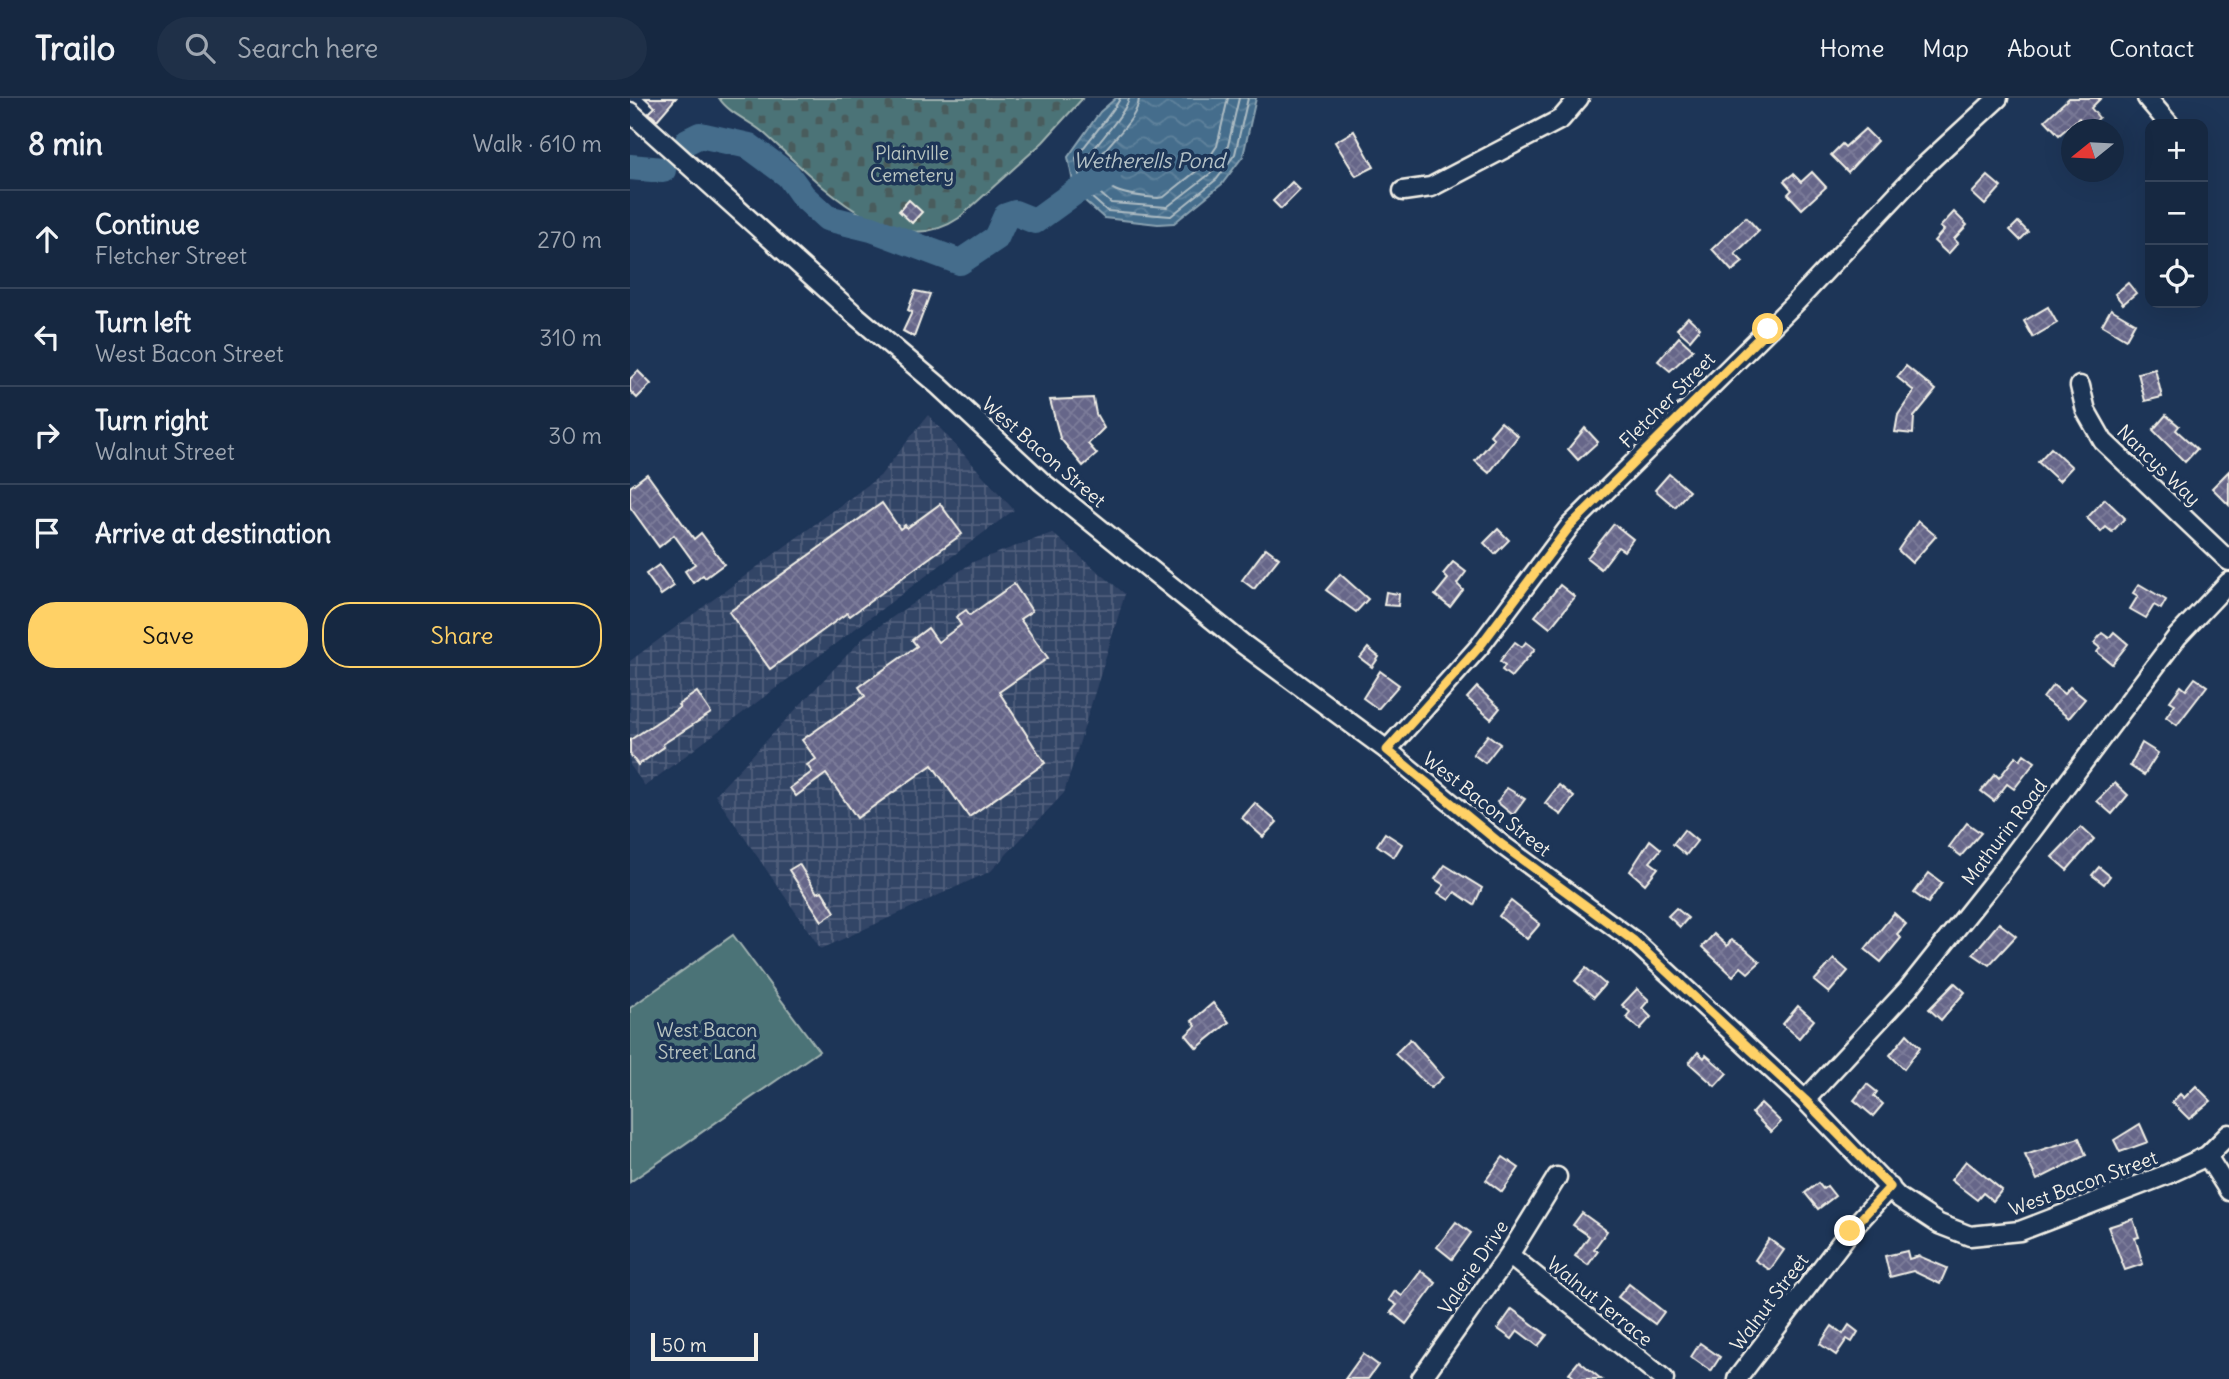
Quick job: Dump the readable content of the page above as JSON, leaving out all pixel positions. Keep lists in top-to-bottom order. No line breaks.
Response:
{"streets":{"street":["Fletcher Street","West Bacon Street","Nancys Way","Mathurin Road","Valerie Drive","Walnut Terrace","Walnut Street"]},"crossings":[["Fletcher Street","West Bacon Street"],["West Bacon Street","Mathurin Road"],["West Bacon Street","Walnut Street"],["Valerie Drive","Walnut Terrace"]],"water":["Wetherells Pond"],"parks":["Plainville Cemetery","West Bacon Street Land"],"scale_bar":"50 m","north":"left","page":{"header":"Trailo","search":"Search here","nav":["Home","Map","About","Contact"],"heading":["8 min","Walk · 610 m"],"map_buttons":["+","−"],"list":[["Continue","Fletcher Street","270 m"],["Turn left","West Bacon Street","310 m"],["Turn right","Walnut Street","30 m"],"Arrive at destination"],"buttons":["Save","Share"],"scale":"50 m"}}
